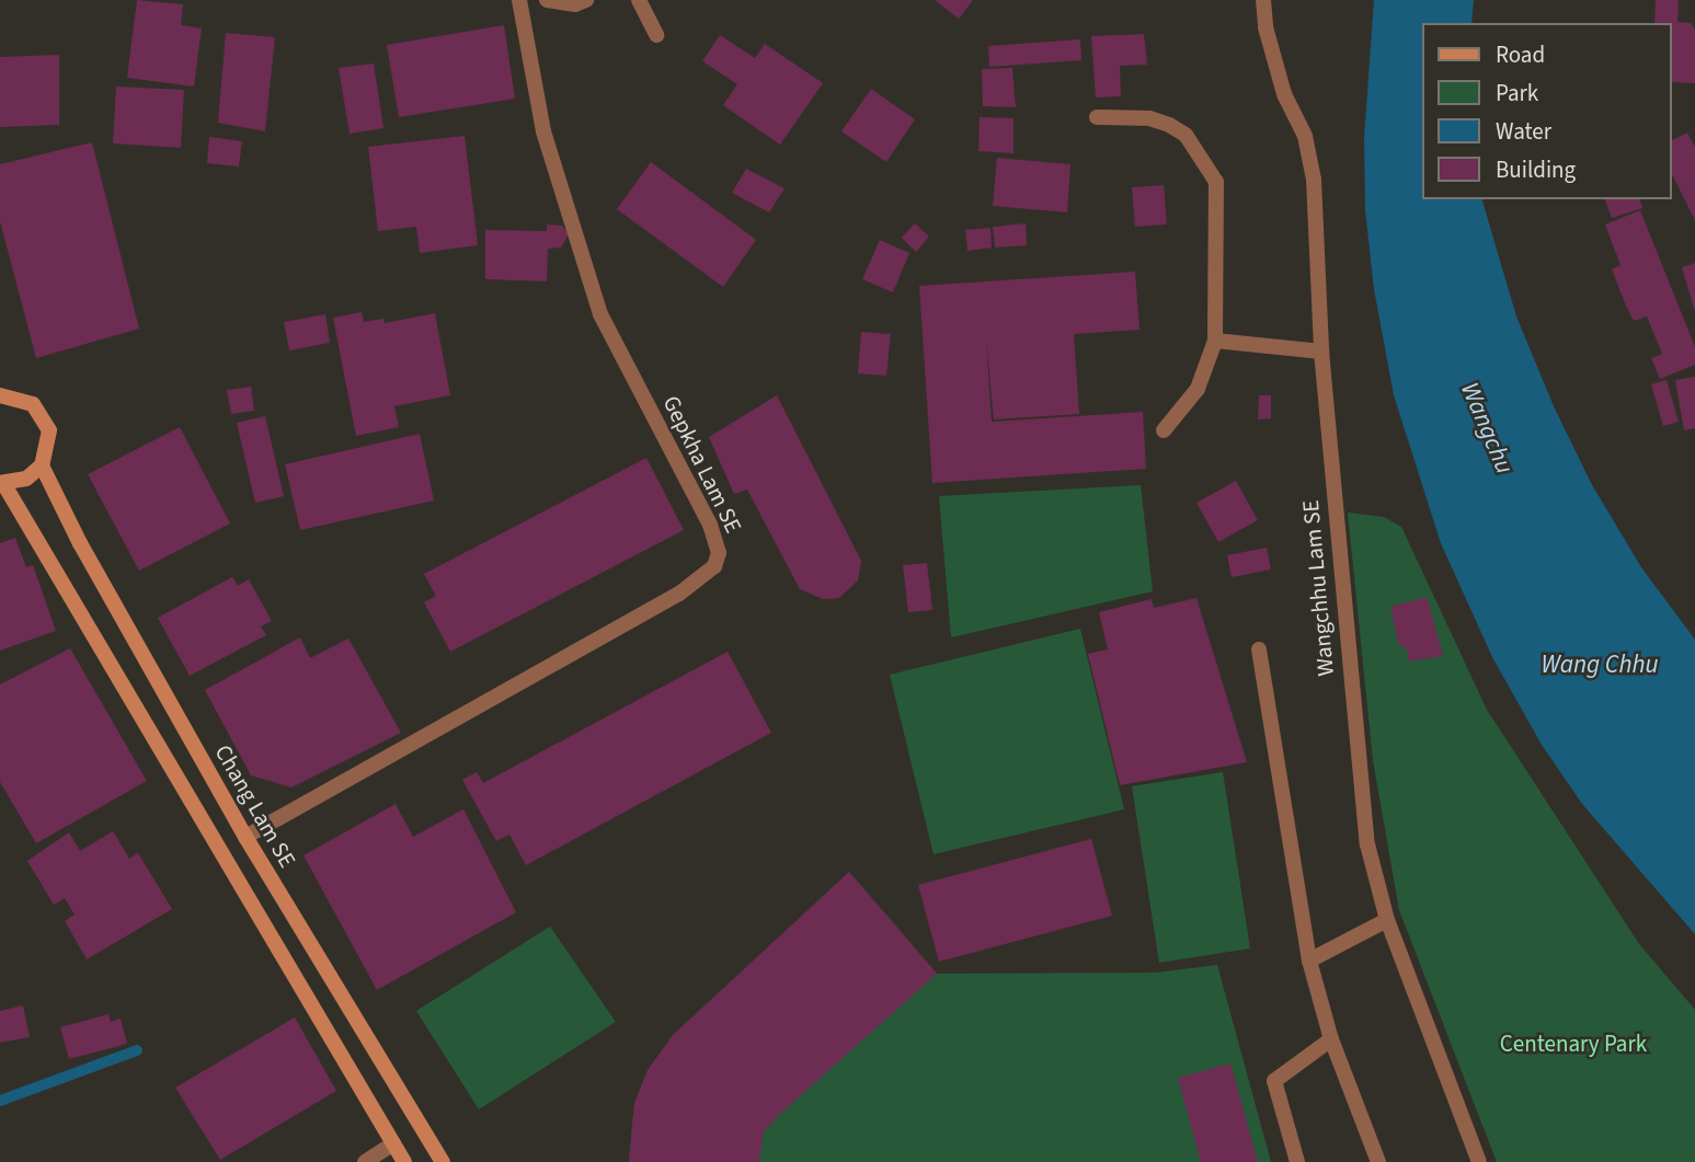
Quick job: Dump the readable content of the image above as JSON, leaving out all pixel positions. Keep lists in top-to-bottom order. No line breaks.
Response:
{"streets":{"main road":["Chang Lam SE"],"street":["Gepkha Lam SE","Wangchhu Lam SE"]},"crossings":[["Gepkha Lam SE","Chang Lam SE"]],"water":["Wangchu","Wang Chhu"],"parks":["Centenary Park"],"legend":["Road","Park","Water","Building"]}
